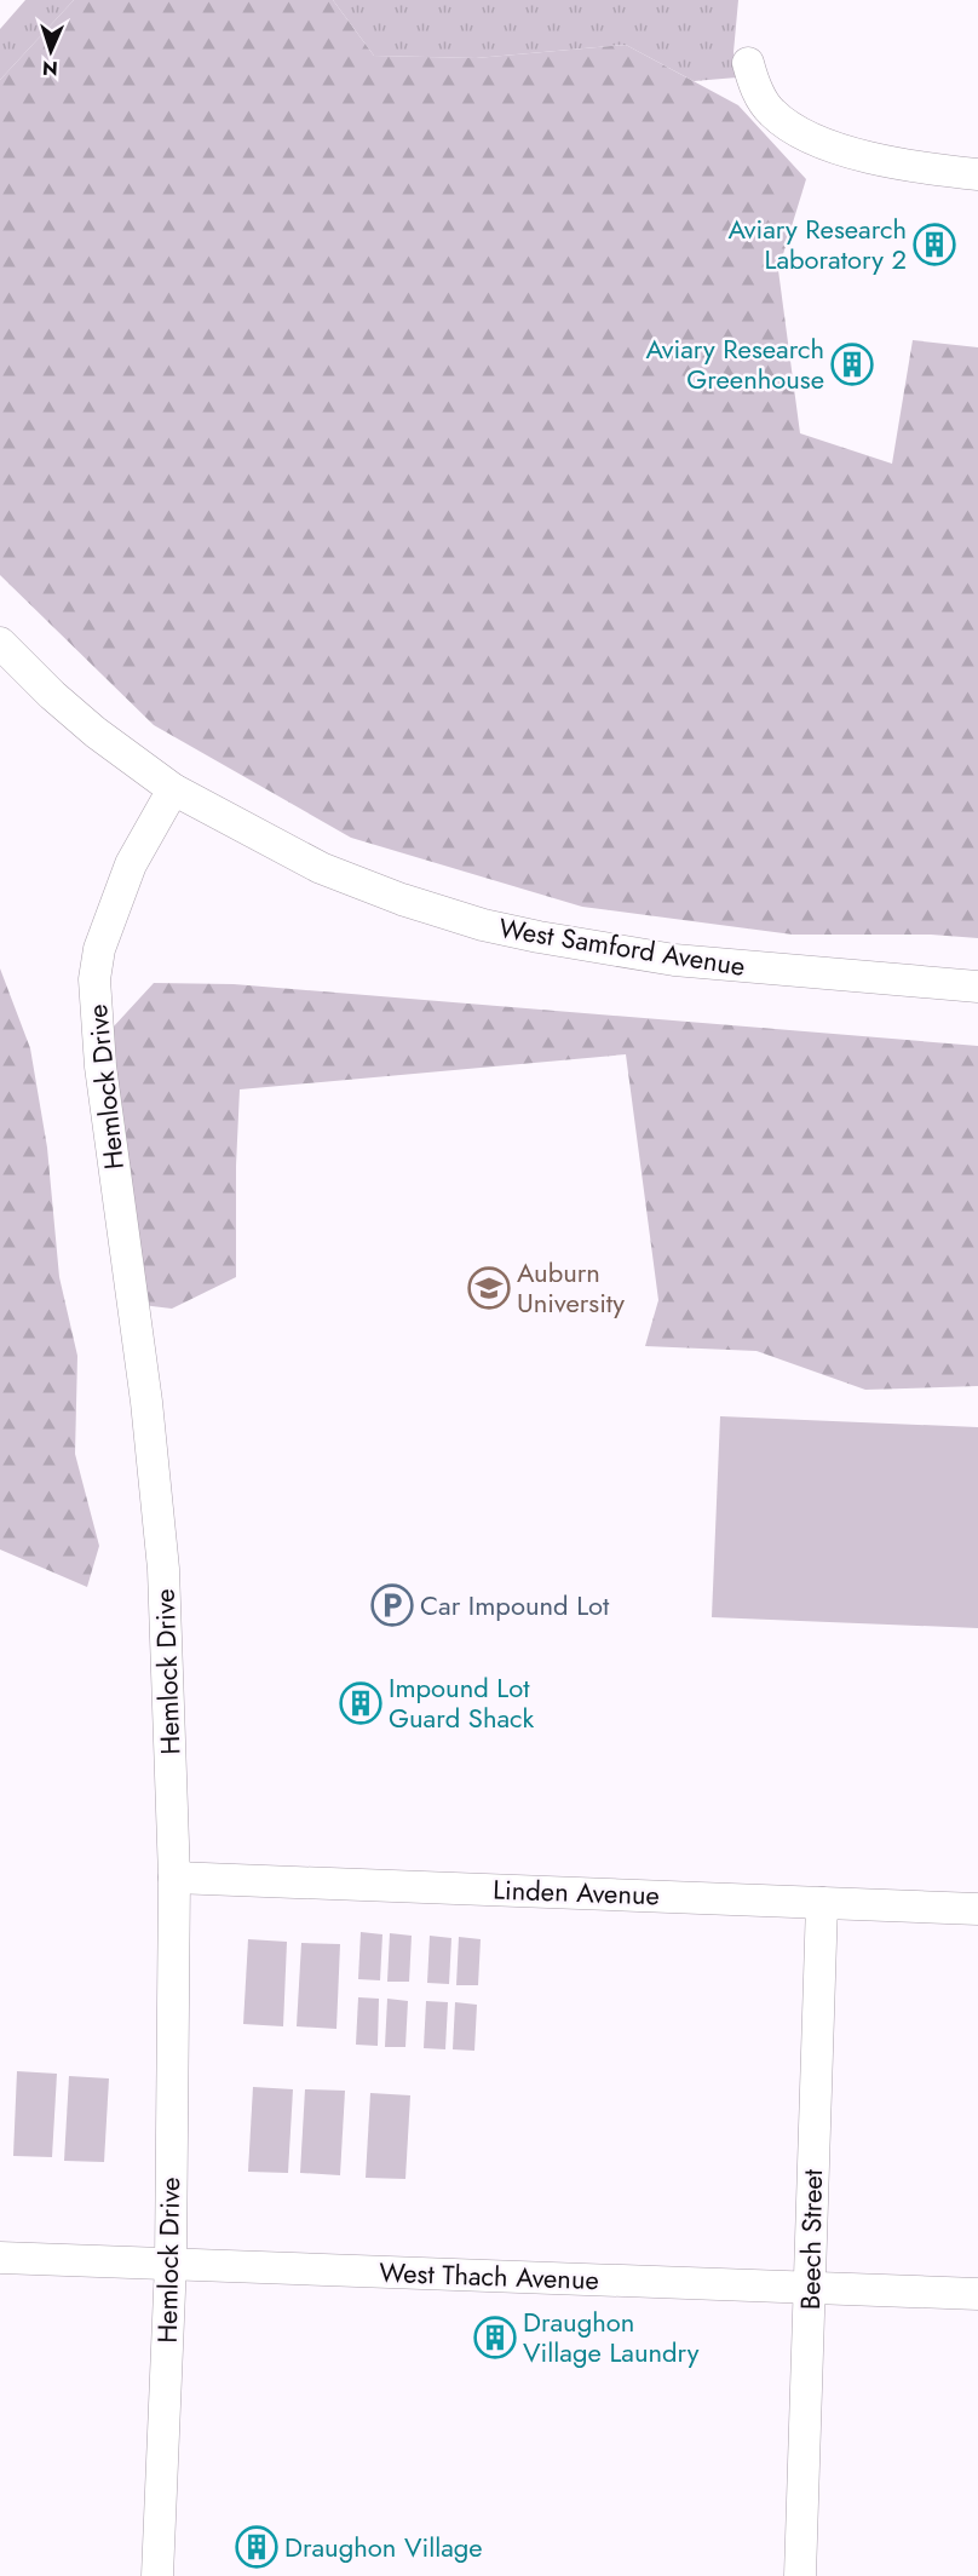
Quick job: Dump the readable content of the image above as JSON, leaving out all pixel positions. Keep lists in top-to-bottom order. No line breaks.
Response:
{"streets":{"street":["West Samford Avenue","Hemlock Drive","Linden Avenue","Beech Street","West Thach Avenue"]},"crossings":[["West Samford Avenue","Hemlock Drive"],["Hemlock Drive","Linden Avenue"],["Hemlock Drive","West Thach Avenue"],["Linden Avenue","Beech Street"],["Beech Street","West Thach Avenue"]],"places":{"building":["Aviary Research Laboratory 2","Aviary Research Greenhouse","Impound Lot Guard Shack","Draughon Village Laundry","Draughon Village"],"school or university":["Auburn University"],"parking":["Car Impound Lot"]},"north":"bottom"}
